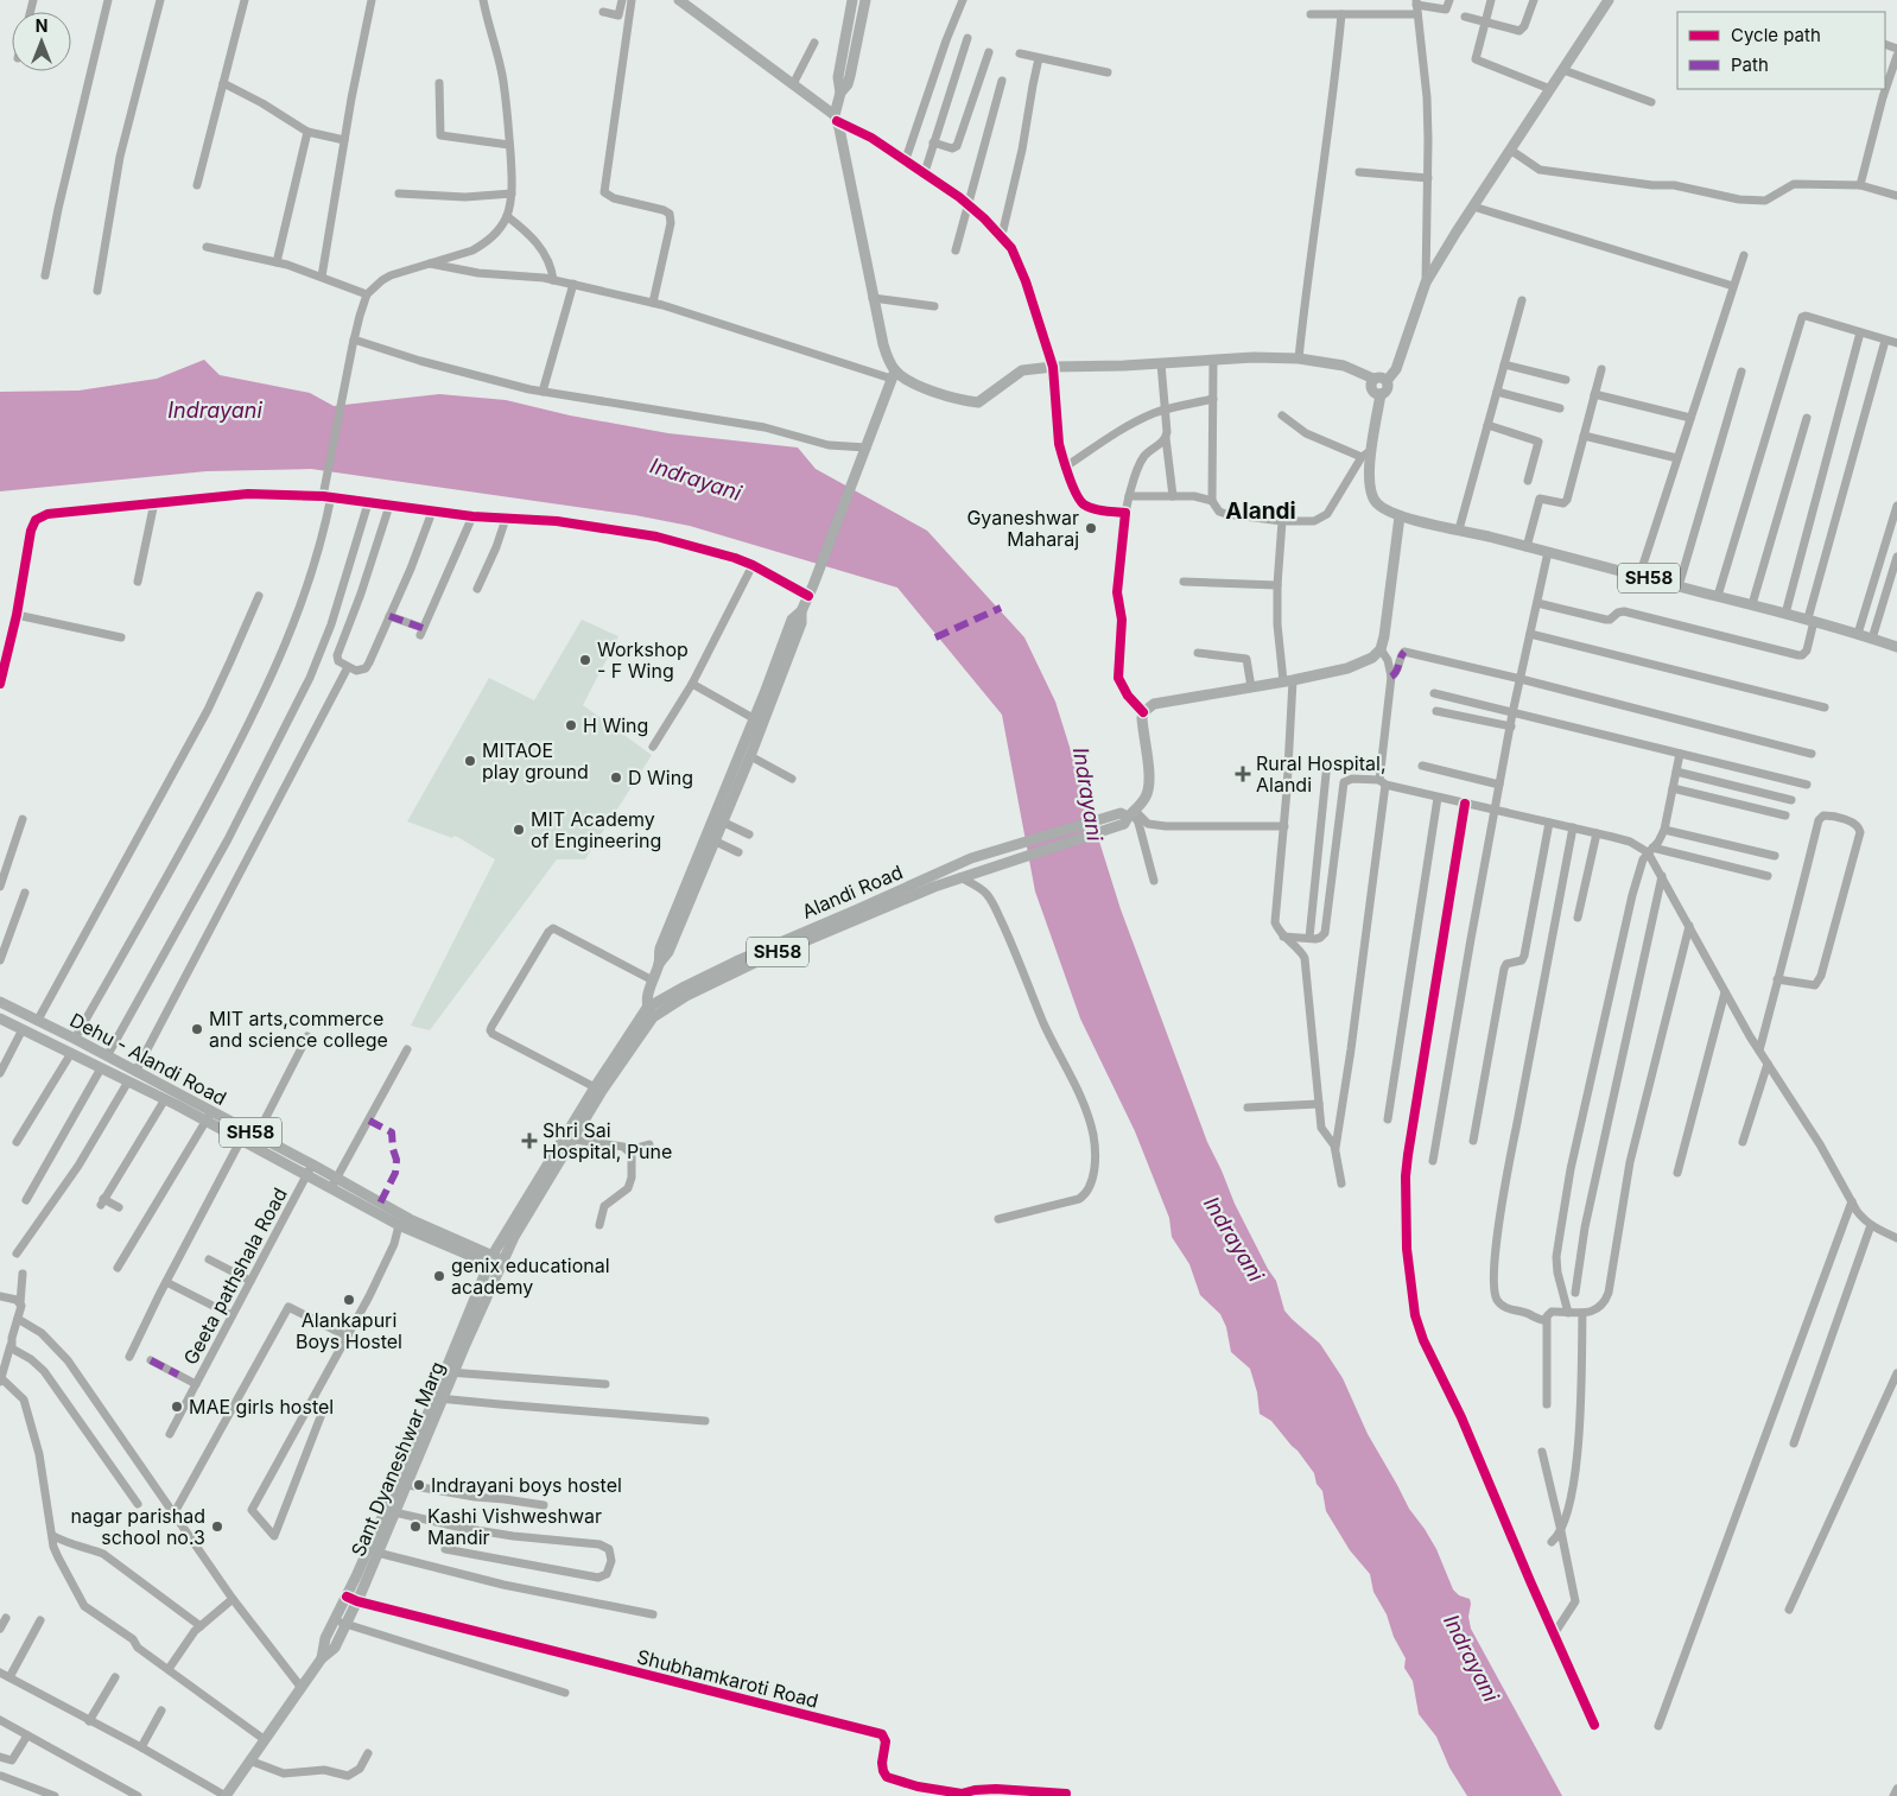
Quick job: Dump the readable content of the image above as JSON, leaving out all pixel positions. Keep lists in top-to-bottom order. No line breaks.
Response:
{"streets":{"main road":["SH58","Alandi Road","Dehu - Alandi Road","Sant Dyaneshwar Marg"],"street":["Geeta pathshala Road","Shubhamkaroti Road"]},"crossings":[["SH58","Alandi Road"],["SH58","Dehu - Alandi Road"],["SH58","Sant Dyaneshwar Marg"],["Alandi Road","Dehu - Alandi Road"],["Alandi Road","Sant Dyaneshwar Marg"],["Dehu - Alandi Road","Geeta pathshala Road"],["Dehu - Alandi Road","Sant Dyaneshwar Marg"],["Sant Dyaneshwar Marg","Shubhamkaroti Road"]],"districts":["Alandi"],"water":["Indrayani"],"places":{"other":["Gyaneshwar Maharaj","Workshop - F Wing","H Wing","MITAOE play ground","D Wing","MIT Academy of Engineering","MIT arts,commerce and science college","genix educational academy","Alankapuri Boys Hostel","MAE girls hostel","Indrayani boys hostel","nagar parishad school no.3","Kashi Vishweshwar Mandir"],"health":["Rural Hospital, Alandi","Shri Sai Hospital, Pune"]},"legend":["Cycle path","Path"],"north":"top"}
